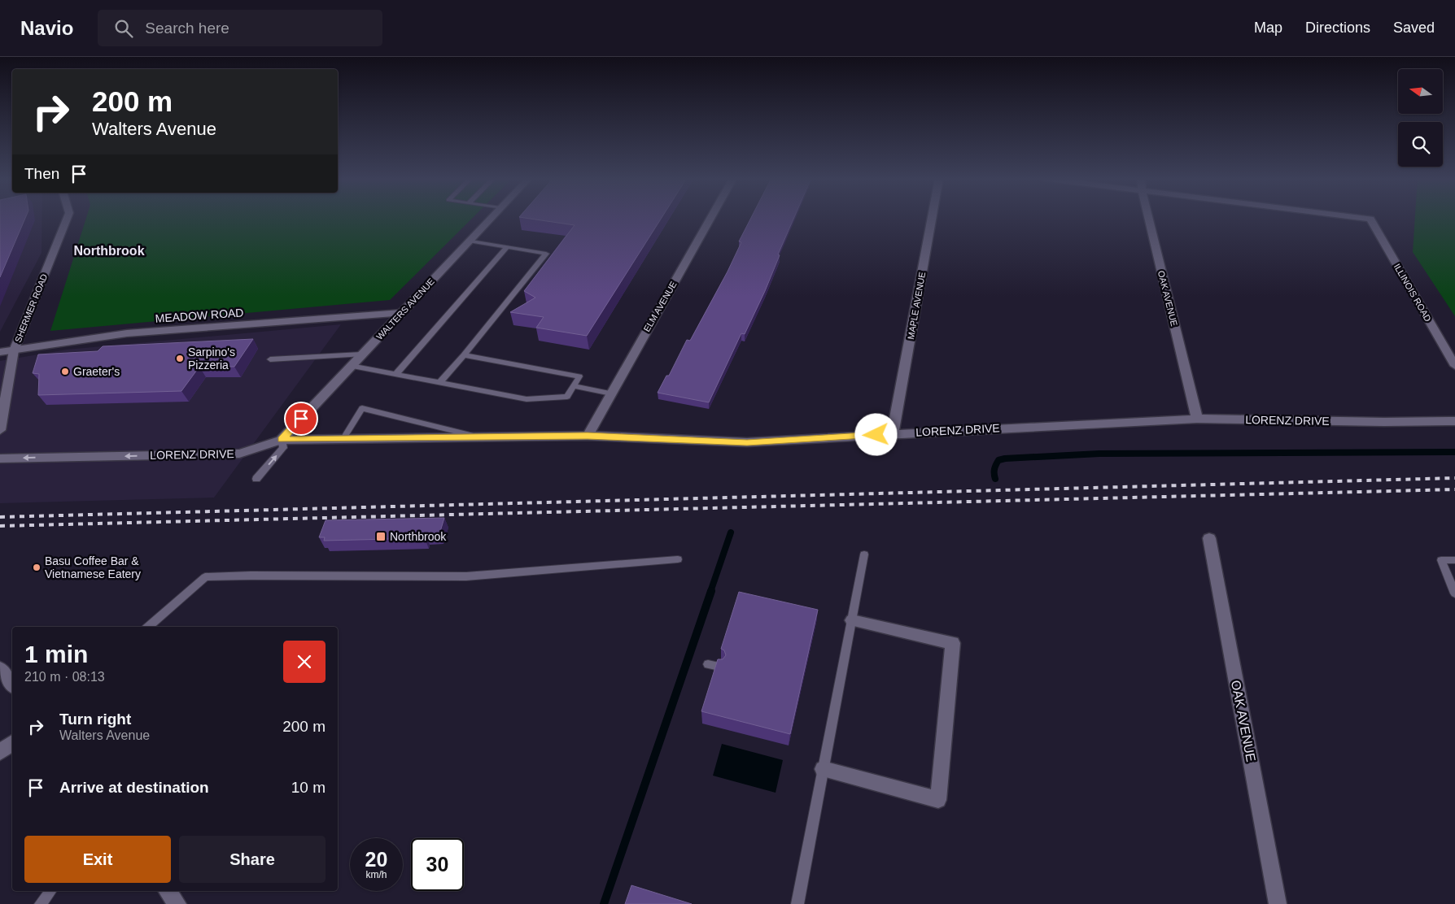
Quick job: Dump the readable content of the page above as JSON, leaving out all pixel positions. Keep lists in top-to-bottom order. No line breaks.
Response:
{"streets":{"street":["ILLINOIS ROAD","OAK AVENUE","MAPLE AVENUE","ELM AVENUE","SHERMER ROAD","WALTERS AVENUE","MEADOW ROAD","LORENZ DRIVE"]},"crossings":[["OAK AVENUE","LORENZ DRIVE"],["MAPLE AVENUE","LORENZ DRIVE"],["ELM AVENUE","LORENZ DRIVE"],["SHERMER ROAD","MEADOW ROAD"],["WALTERS AVENUE","MEADOW ROAD"],["WALTERS AVENUE","LORENZ DRIVE"]],"districts":["Northbrook"],"places":{"other":["Sarpino's Pizzeria","Graeter's","Basu Coffee Bar & Vietnamese Eatery"],"transit":["Northbrook"]},"north":"left","page":{"header":"Navio","search":"Search here","nav":["Map","Directions","Saved"],"turn":["200 m","Walters Avenue"],"then":"Then","heading":["1 min","210 m · 08:13"],"list":[{"name":"Turn right","note":"Walters Avenue","value":"200 m"},{"name":"Arrive at destination","value":"10 m"}],"buttons":["Exit","Share"],"speed":"20 km/h","limit":"30"}}
